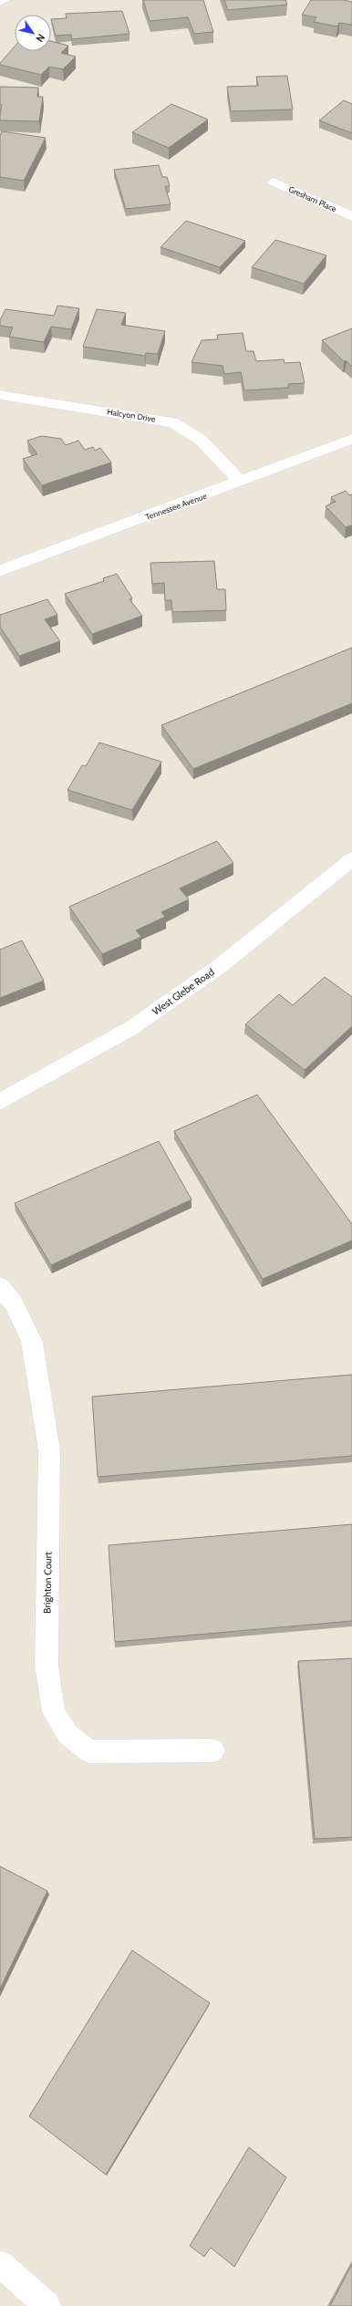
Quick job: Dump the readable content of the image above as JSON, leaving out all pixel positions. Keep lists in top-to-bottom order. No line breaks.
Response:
{"streets":{"street":["Gresham Place","Halcyon Drive","Tennessee Avenue","West Glebe Road","Brighton Court"]},"crossings":[["Halcyon Drive","Tennessee Avenue"]],"north":"bottom right"}
